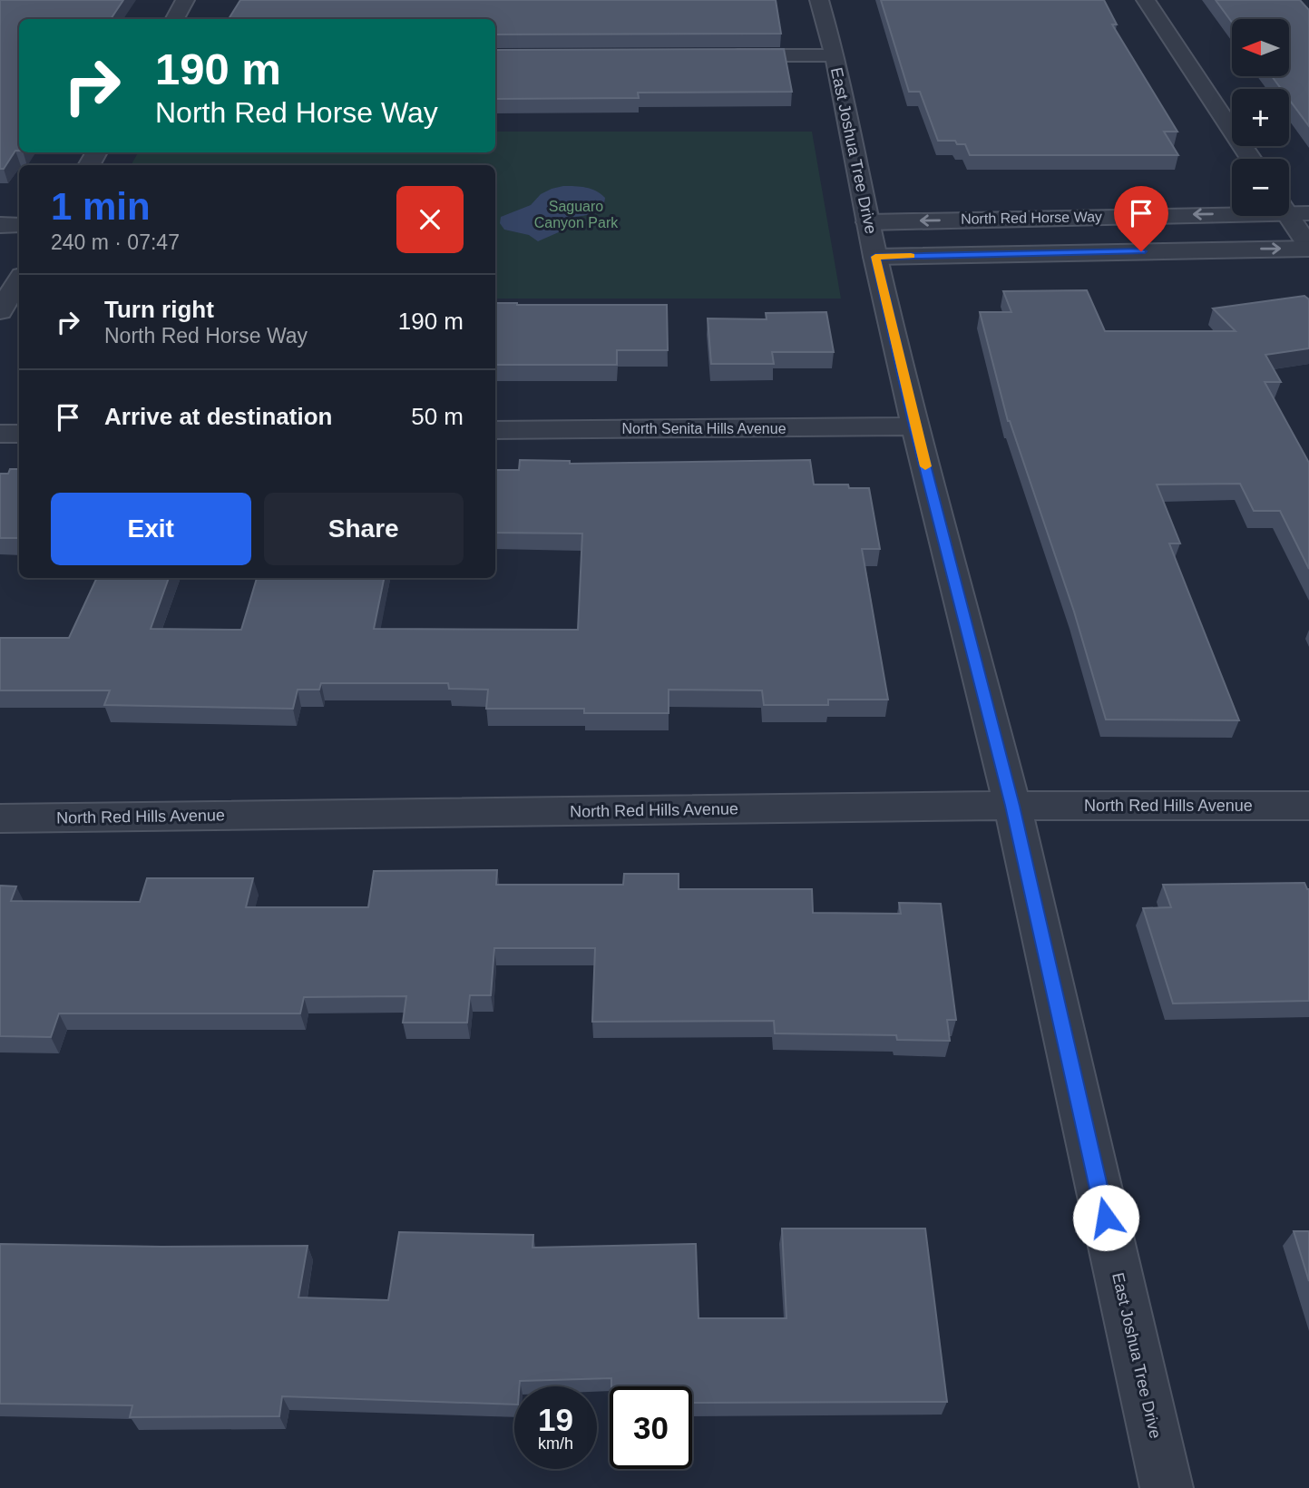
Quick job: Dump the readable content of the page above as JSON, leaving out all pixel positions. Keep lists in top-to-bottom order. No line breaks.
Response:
{"streets":{"street":["East Joshua Tree Drive","North Red Horse Way","North Senita Hills Avenue","North Red Hills Avenue"]},"crossings":[["East Joshua Tree Drive","North Red Horse Way"],["East Joshua Tree Drive","North Senita Hills Avenue"],["East Joshua Tree Drive","North Red Hills Avenue"]],"parks":["Saguaro Canyon Park"],"north":"left","page":{"map_buttons":["+","−"],"turn":["190 m","North Red Horse Way"],"heading":["1 min","240 m · 07:47"],"list":[{"name":"Turn right","note":"North Red Horse Way","value":"190 m"},{"name":"Arrive at destination","value":"50 m"}],"buttons":["Exit","Share"],"speed":"19 km/h","limit":"30"}}
